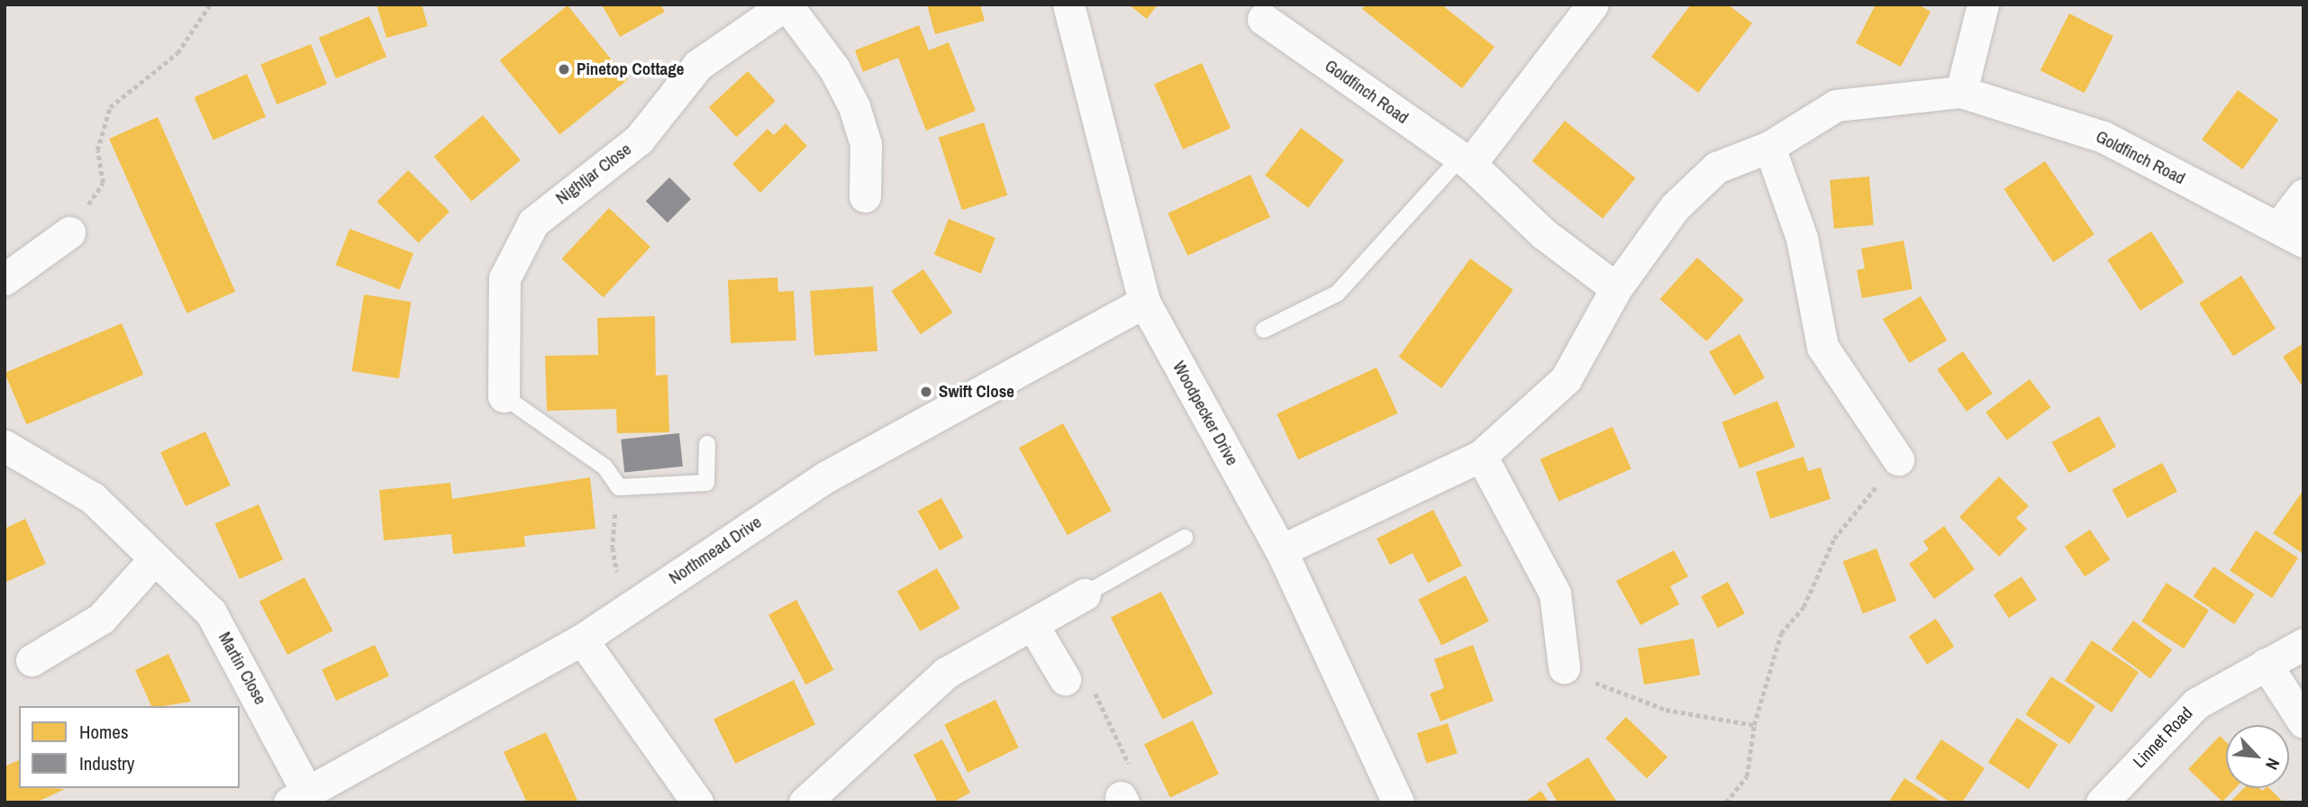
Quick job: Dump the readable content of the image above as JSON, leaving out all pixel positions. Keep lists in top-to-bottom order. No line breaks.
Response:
{"streets":{"street":["Goldfinch Road","Nightjar Close","Woodpecker Drive","Northmead Drive","Martin Close","Linnet Road"]},"crossings":[["Goldfinch Road","Woodpecker Drive"],["Woodpecker Drive","Northmead Drive"],["Northmead Drive","Martin Close"]],"places":["Pinetop Cottage","Swift Close"],"legend":["Homes","Industry"],"north":"bottom right"}
